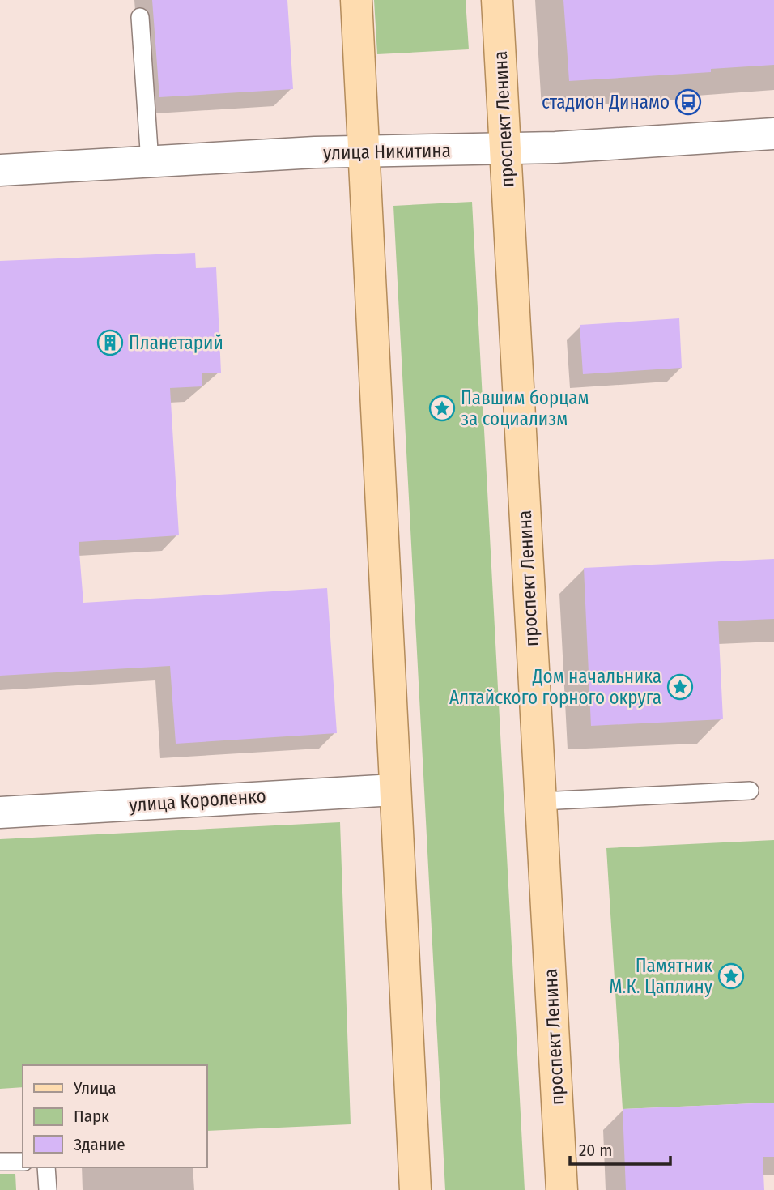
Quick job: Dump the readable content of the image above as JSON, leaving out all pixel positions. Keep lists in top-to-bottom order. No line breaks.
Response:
{"streets":{"main road":["проспект Ленина"],"street":["улица Никитина","улица Короленко"]},"crossings":[["проспект Ленина","улица Никитина"]],"places":{"bus stop":["стадион Динамо"],"building":["Планетарий"],"place":["Павшим борцам за социализм","Дом начальника Алтайского горного округа","Памятник М.К. Цаплину"]},"legend":["Улица","Парк","Здание"],"scale_bar":"20 m"}
